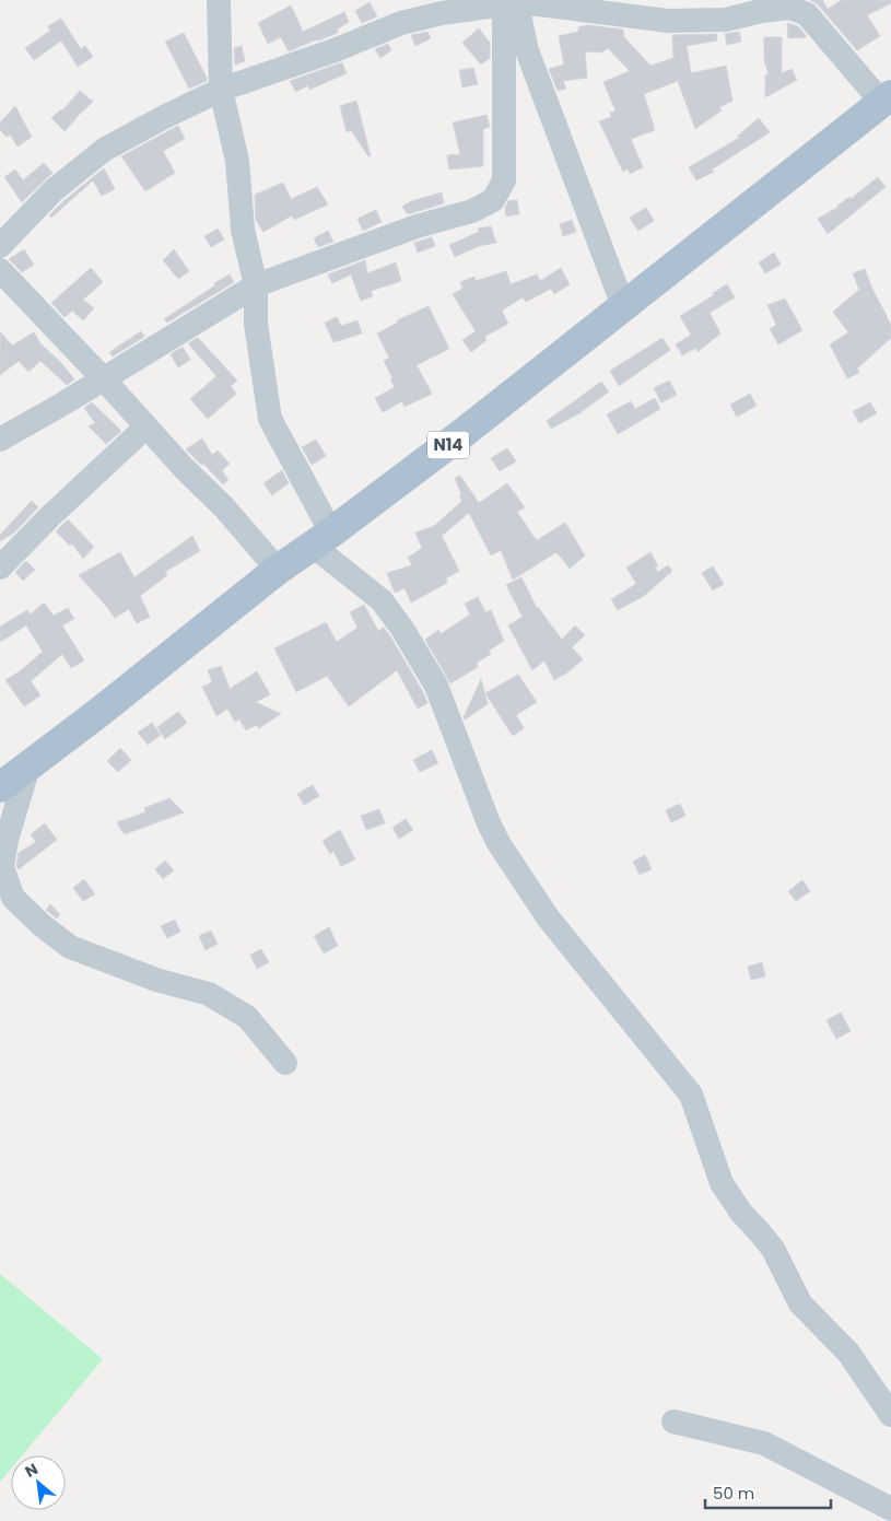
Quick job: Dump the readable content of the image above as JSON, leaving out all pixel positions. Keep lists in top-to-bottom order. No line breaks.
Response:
{"streets":{"main road":["N14"]},"scale_bar":"50 m","north":"top left"}
